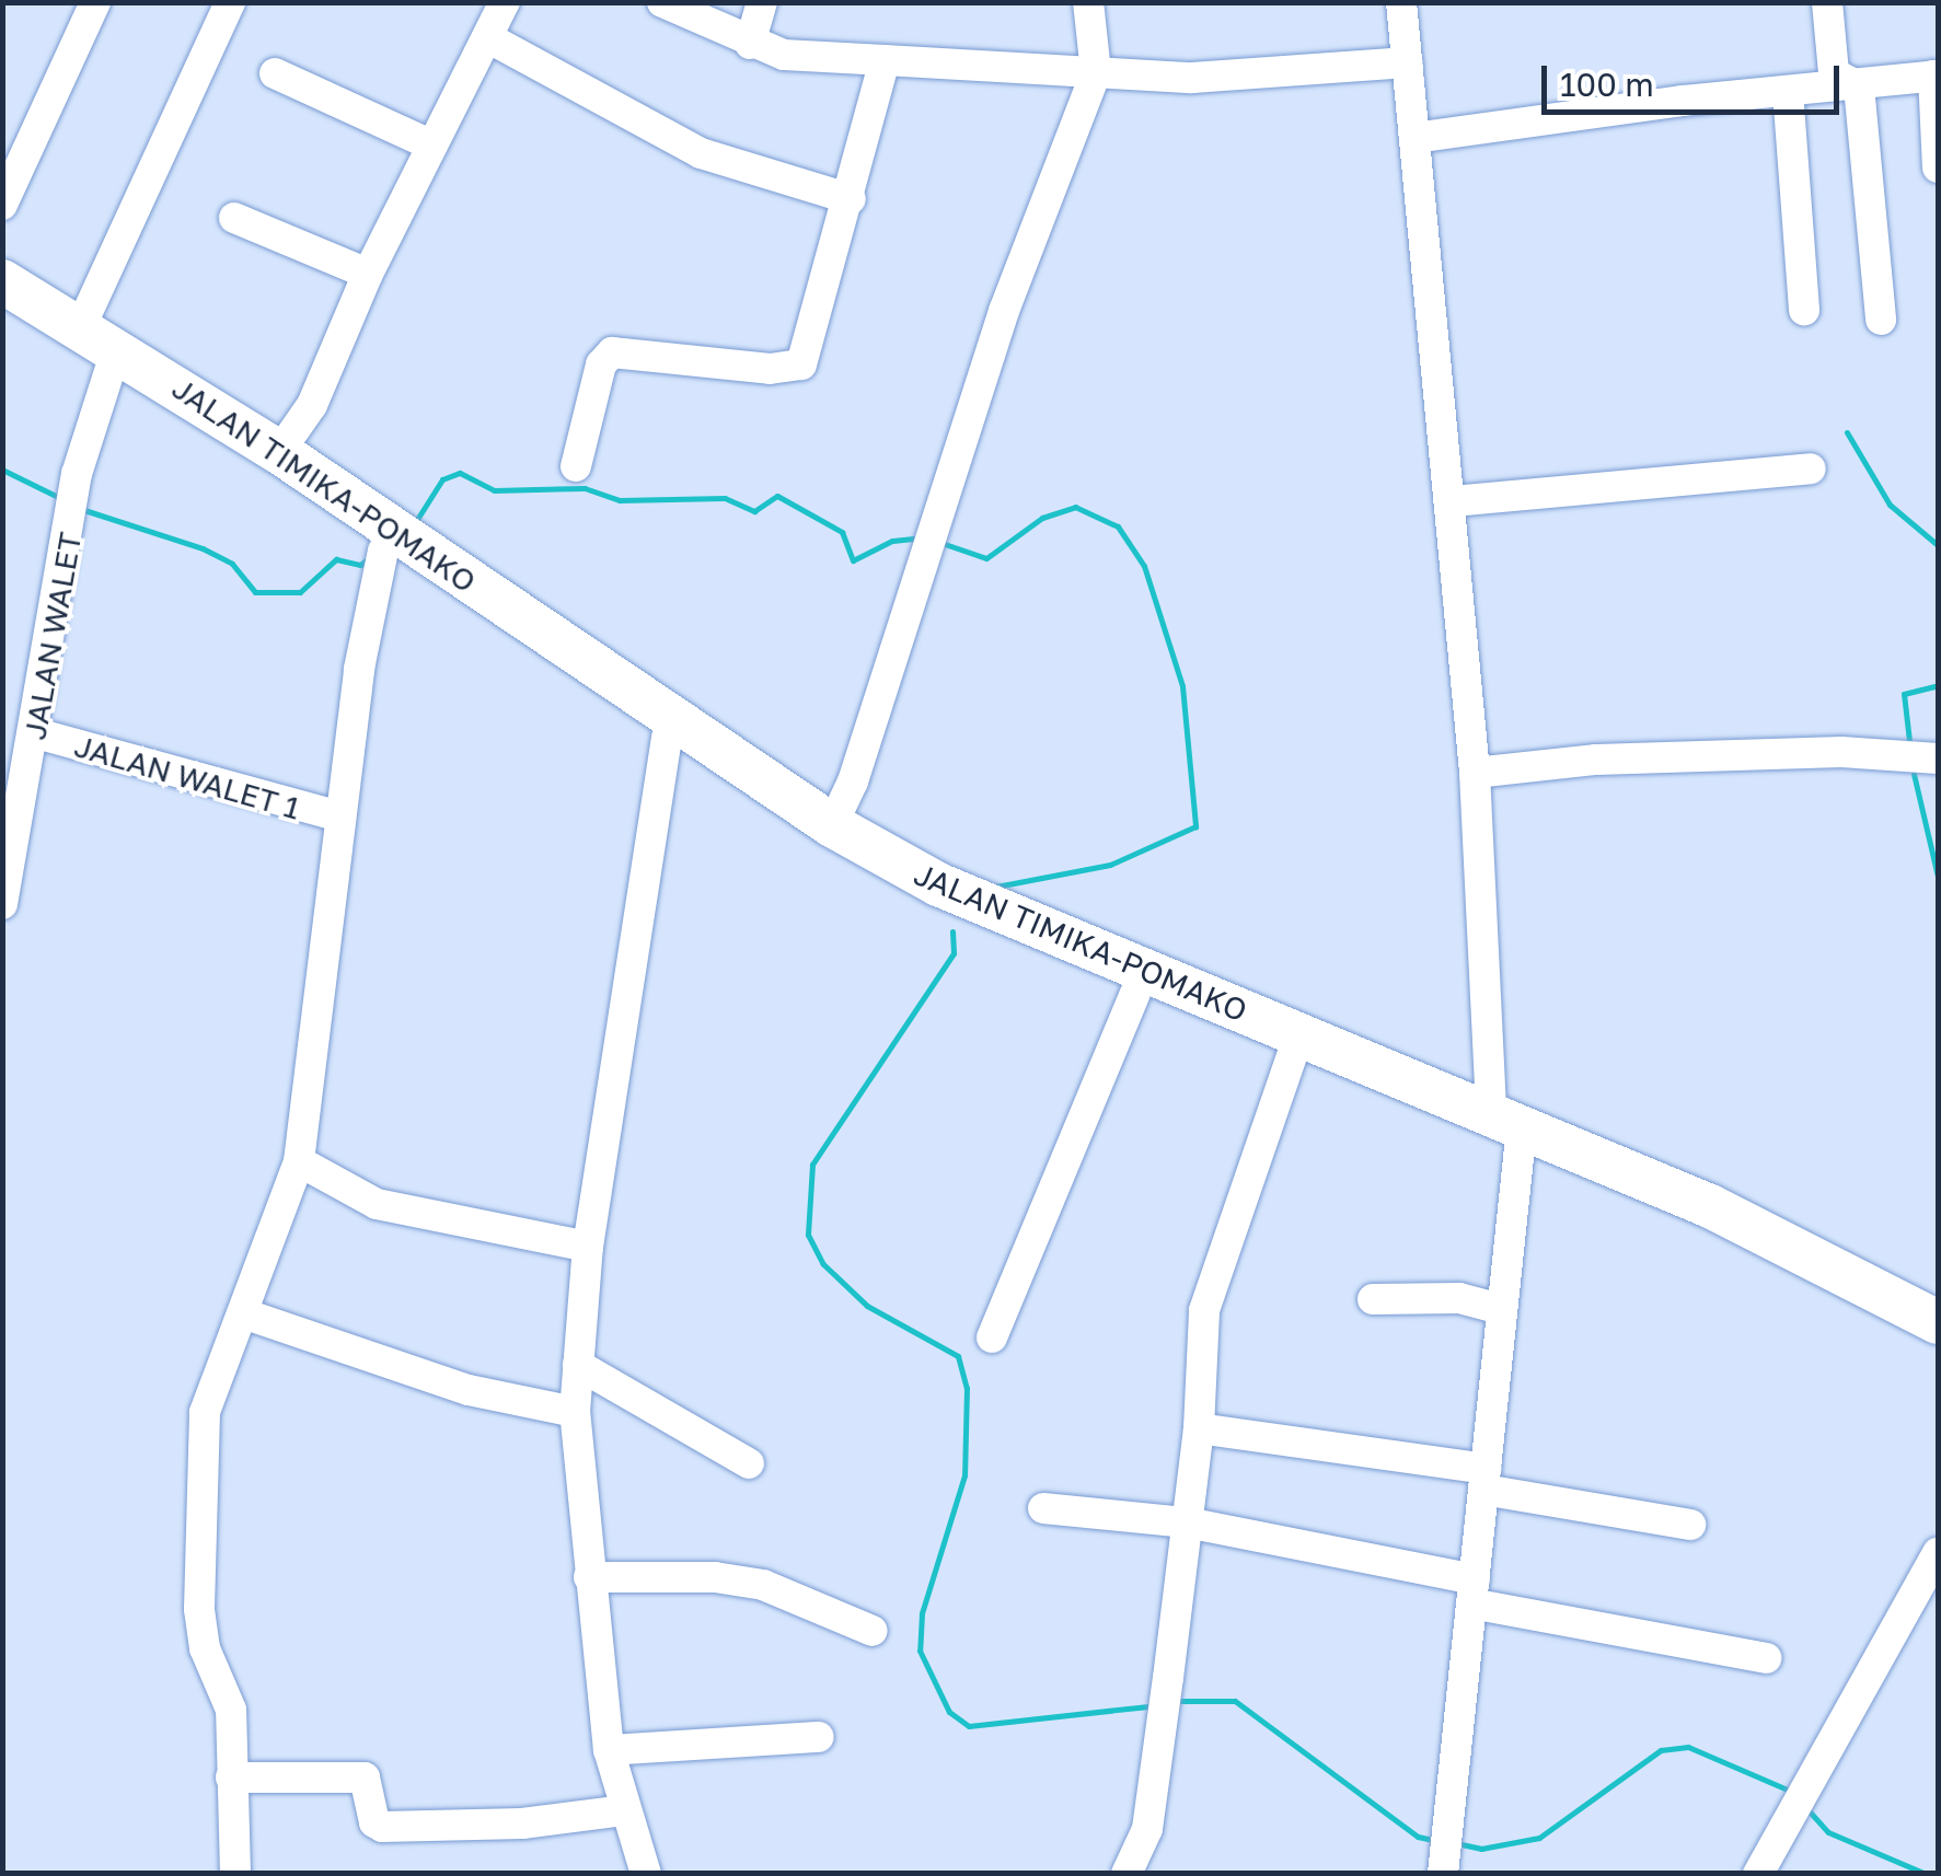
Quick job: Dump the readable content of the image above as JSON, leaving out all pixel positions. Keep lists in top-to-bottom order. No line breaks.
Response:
{"streets":{"highway":["JALAN TIMIKA-POMAKO"],"street":["JALAN WALET","JALAN WALET 1"]},"crossings":[["JALAN TIMIKA-POMAKO","JALAN WALET"],["JALAN WALET","JALAN WALET 1"]],"scale_bar":"100 m"}
